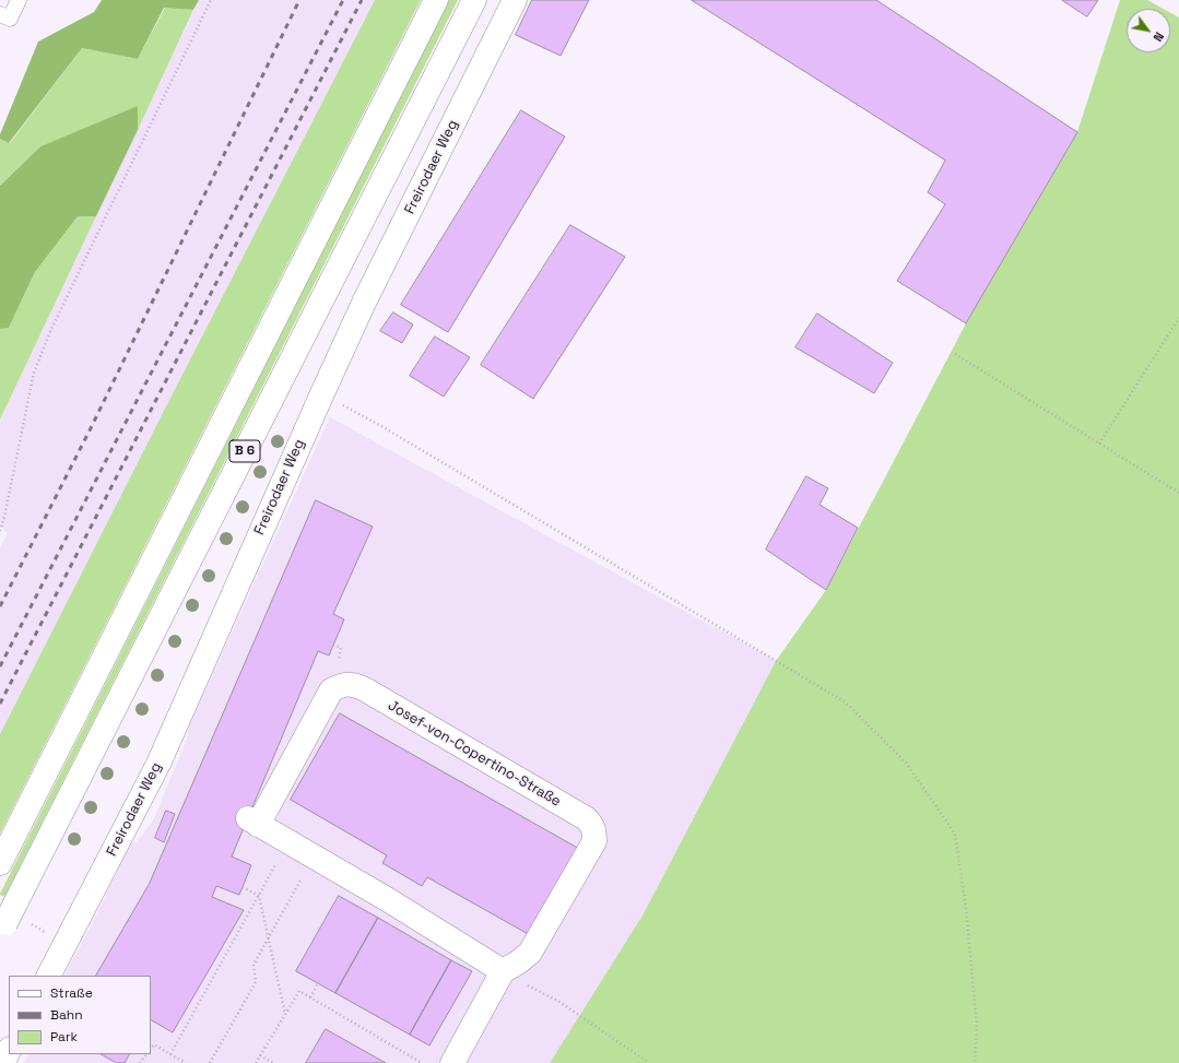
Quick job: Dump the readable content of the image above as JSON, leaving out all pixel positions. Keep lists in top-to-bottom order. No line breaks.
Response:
{"streets":{"street":["Freirodaer Weg","B 6","Josef-von-Copertino-Straße"]},"legend":["Straße","Bahn","Park"],"north":"bottom right"}
